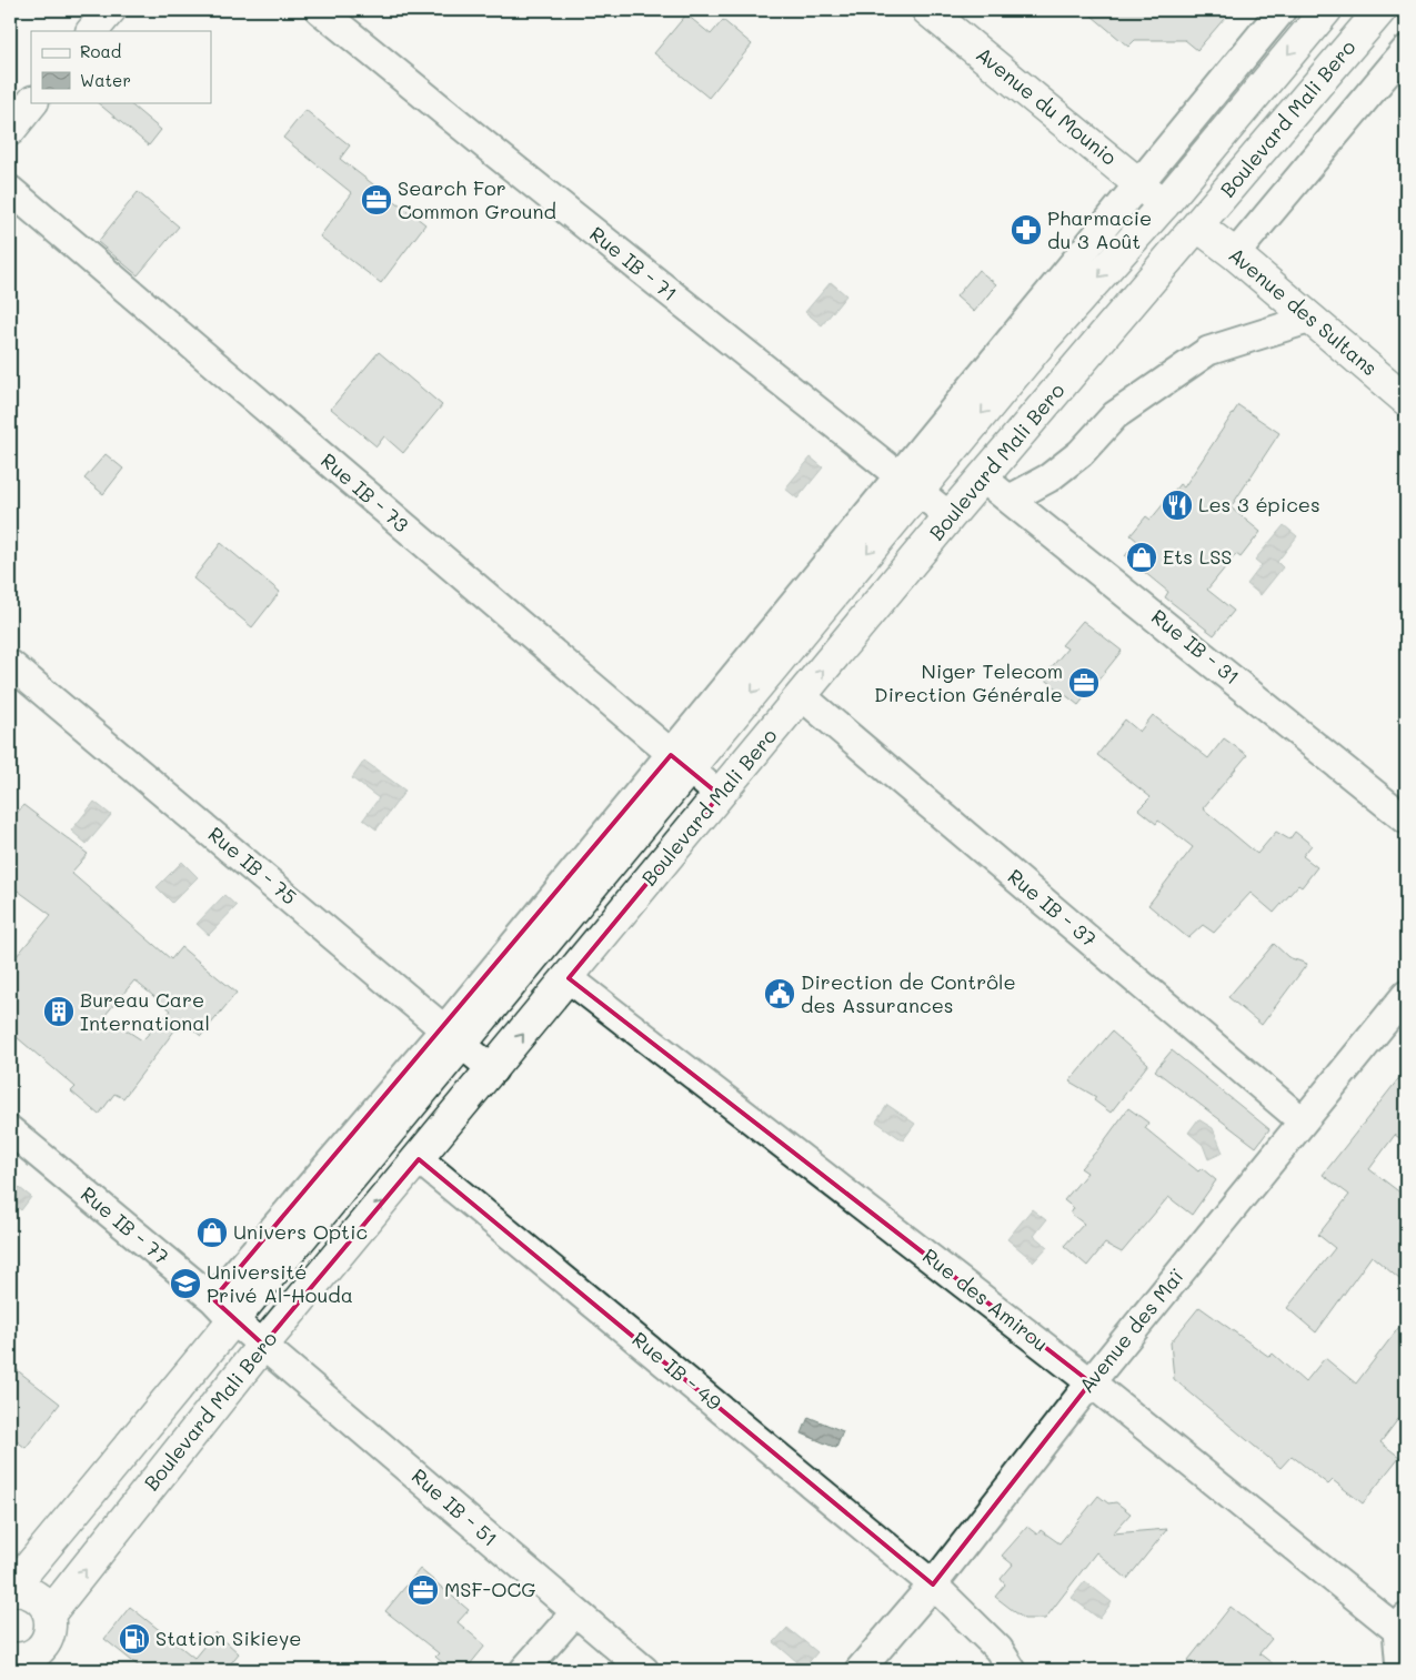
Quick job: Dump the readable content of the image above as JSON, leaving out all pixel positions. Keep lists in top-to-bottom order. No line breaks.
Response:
{"streets":{"main road":["Avenue du Mounio","Boulevard Mali Bero","Avenue des Sultans"],"street":["Rue IB - 71","Rue IB - 73","Rue IB - 31","Rue IB - 75","Rue IB - 37","Rue IB - 77","Rue des Amirou","Avenue des Maï","Rue IB - 49","Rue IB - 51"]},"crossings":[["Avenue du Mounio","Boulevard Mali Bero"],["Boulevard Mali Bero","Rue IB - 71"],["Boulevard Mali Bero","Avenue des Sultans"],["Boulevard Mali Bero","Rue IB - 73"],["Boulevard Mali Bero","Rue IB - 31"],["Boulevard Mali Bero","Rue IB - 75"],["Boulevard Mali Bero","Rue IB - 37"],["Boulevard Mali Bero","Rue IB - 77"],["Boulevard Mali Bero","Rue des Amirou"],["Boulevard Mali Bero","Rue IB - 49"],["Boulevard Mali Bero","Rue IB - 51"],["Rue IB - 37","Avenue des Maï"],["Rue IB - 77","Rue IB - 51"],["Rue des Amirou","Avenue des Maï"],["Avenue des Maï","Rue IB - 49"]],"places":{"office":["Search For Common Ground","Niger Telecom Direction Générale","MSF-OCG"],"pharmacy":["Pharmacie du 3 Août"],"restaurant":["Les 3 épices"],"shop":["Ets LSS","Univers Optic"],"public building":["Direction de Contrôle des Assurances"],"building":["Bureau Care International"],"school or university":["Université Privé Al-Houda"],"fuel station":["Station Sikieye"]},"legend":["Road","Water"]}
